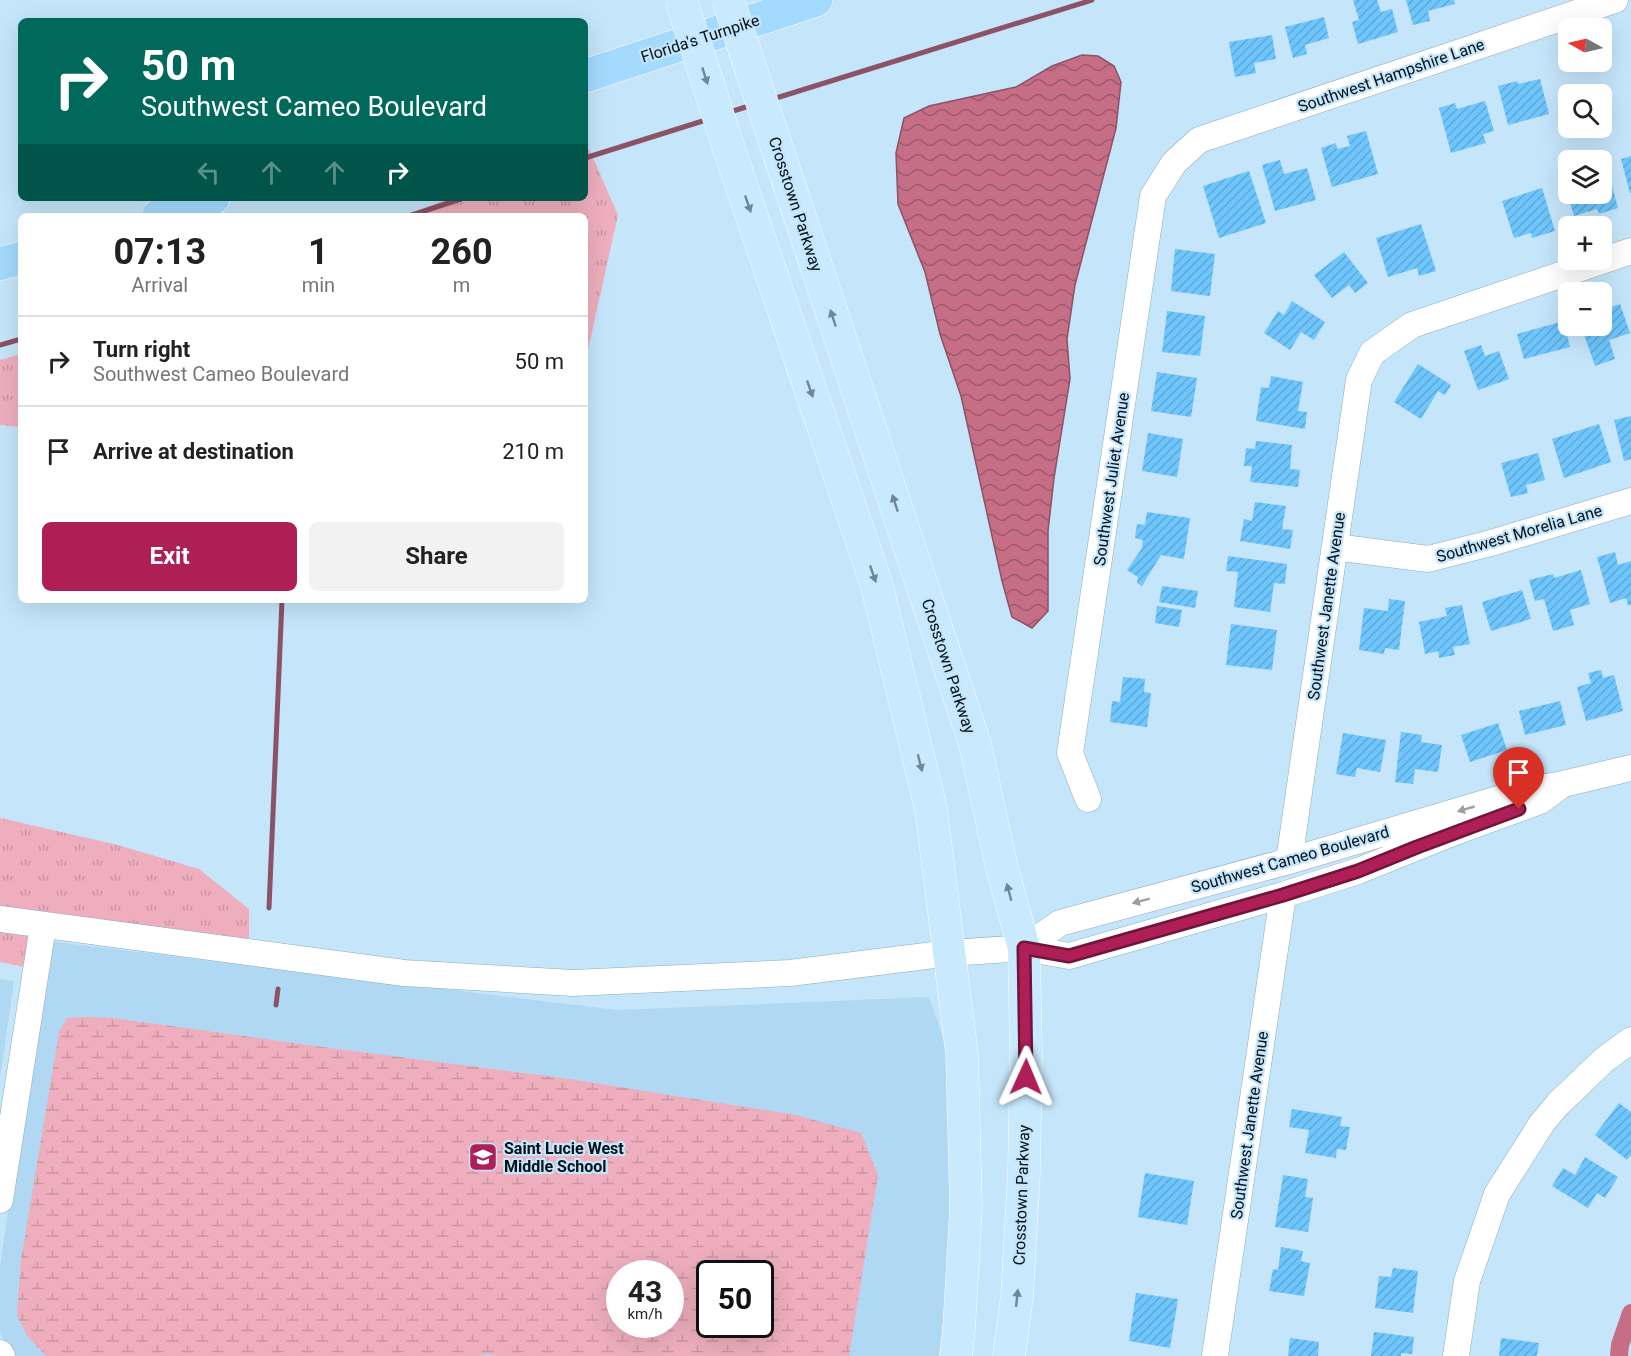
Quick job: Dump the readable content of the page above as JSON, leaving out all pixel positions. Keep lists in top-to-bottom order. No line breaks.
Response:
{"streets":{"highway":["Florida's Turnpike"],"main road":["Crosstown Parkway"],"street":["Southwest Hampshire Lane","Southwest Juliet Avenue","Southwest Morelia Lane","Southwest Janette Avenue","Southwest Cameo Boulevard"]},"crossings":[["Southwest Hampshire Lane","Southwest Juliet Avenue"],["Crosstown Parkway","Southwest Cameo Boulevard"],["Southwest Morelia Lane","Southwest Janette Avenue"],["Southwest Janette Avenue","Southwest Cameo Boulevard"]],"places":{"school or university":["Saint Lucie West Middle School"]},"north":"left","page":{"map_buttons":["+","−"],"turn":["50 m","Southwest Cameo Boulevard"],"eta":["07:13","Arrival","1","min","260","m"],"list":[{"name":"Turn right","note":"Southwest Cameo Boulevard","value":"50 m"},{"name":"Arrive at destination","value":"210 m"}],"buttons":["Exit","Share"],"speed":"43 km/h","limit":"50"}}
